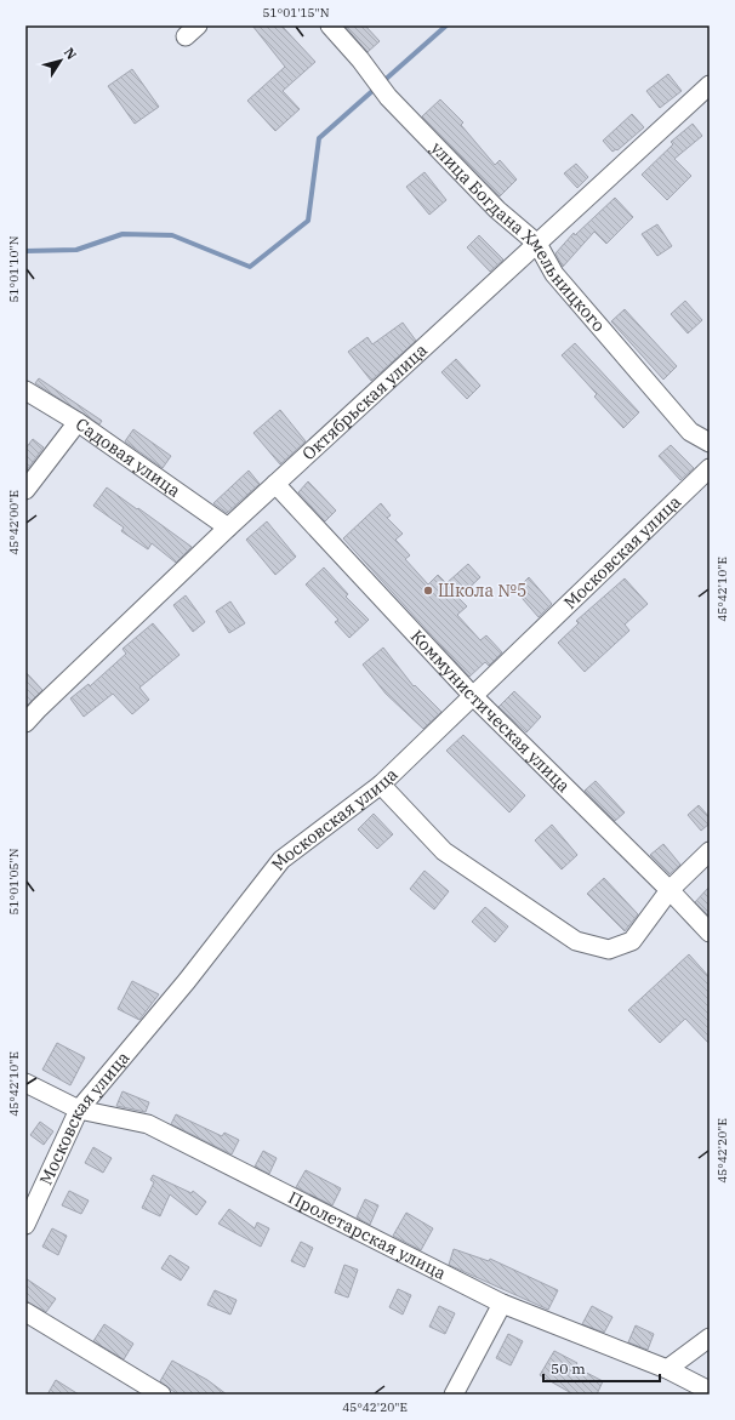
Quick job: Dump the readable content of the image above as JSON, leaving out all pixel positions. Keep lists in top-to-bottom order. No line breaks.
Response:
{"streets":{"street":["улица Богдана Хмельницкого","Октябрьская улица","Садовая улица","Московская улица","Коммунистическая улица","Пролетарская улица"]},"crossings":[["улица Богдана Хмельницкого","Октябрьская улица"],["Октябрьская улица","Садовая улица"],["Октябрьская улица","Коммунистическая улица"],["Московская улица","Коммунистическая улица"],["Московская улица","Пролетарская улица"]],"places":["Школа №5"],"scale_bar":"50 m","north":"top right","coordinates":["51°01'15\"N","51°01'10\"N","45°42'00\"E","45°42'10\"E","51°01'05\"N","45°42'20\"E"]}
